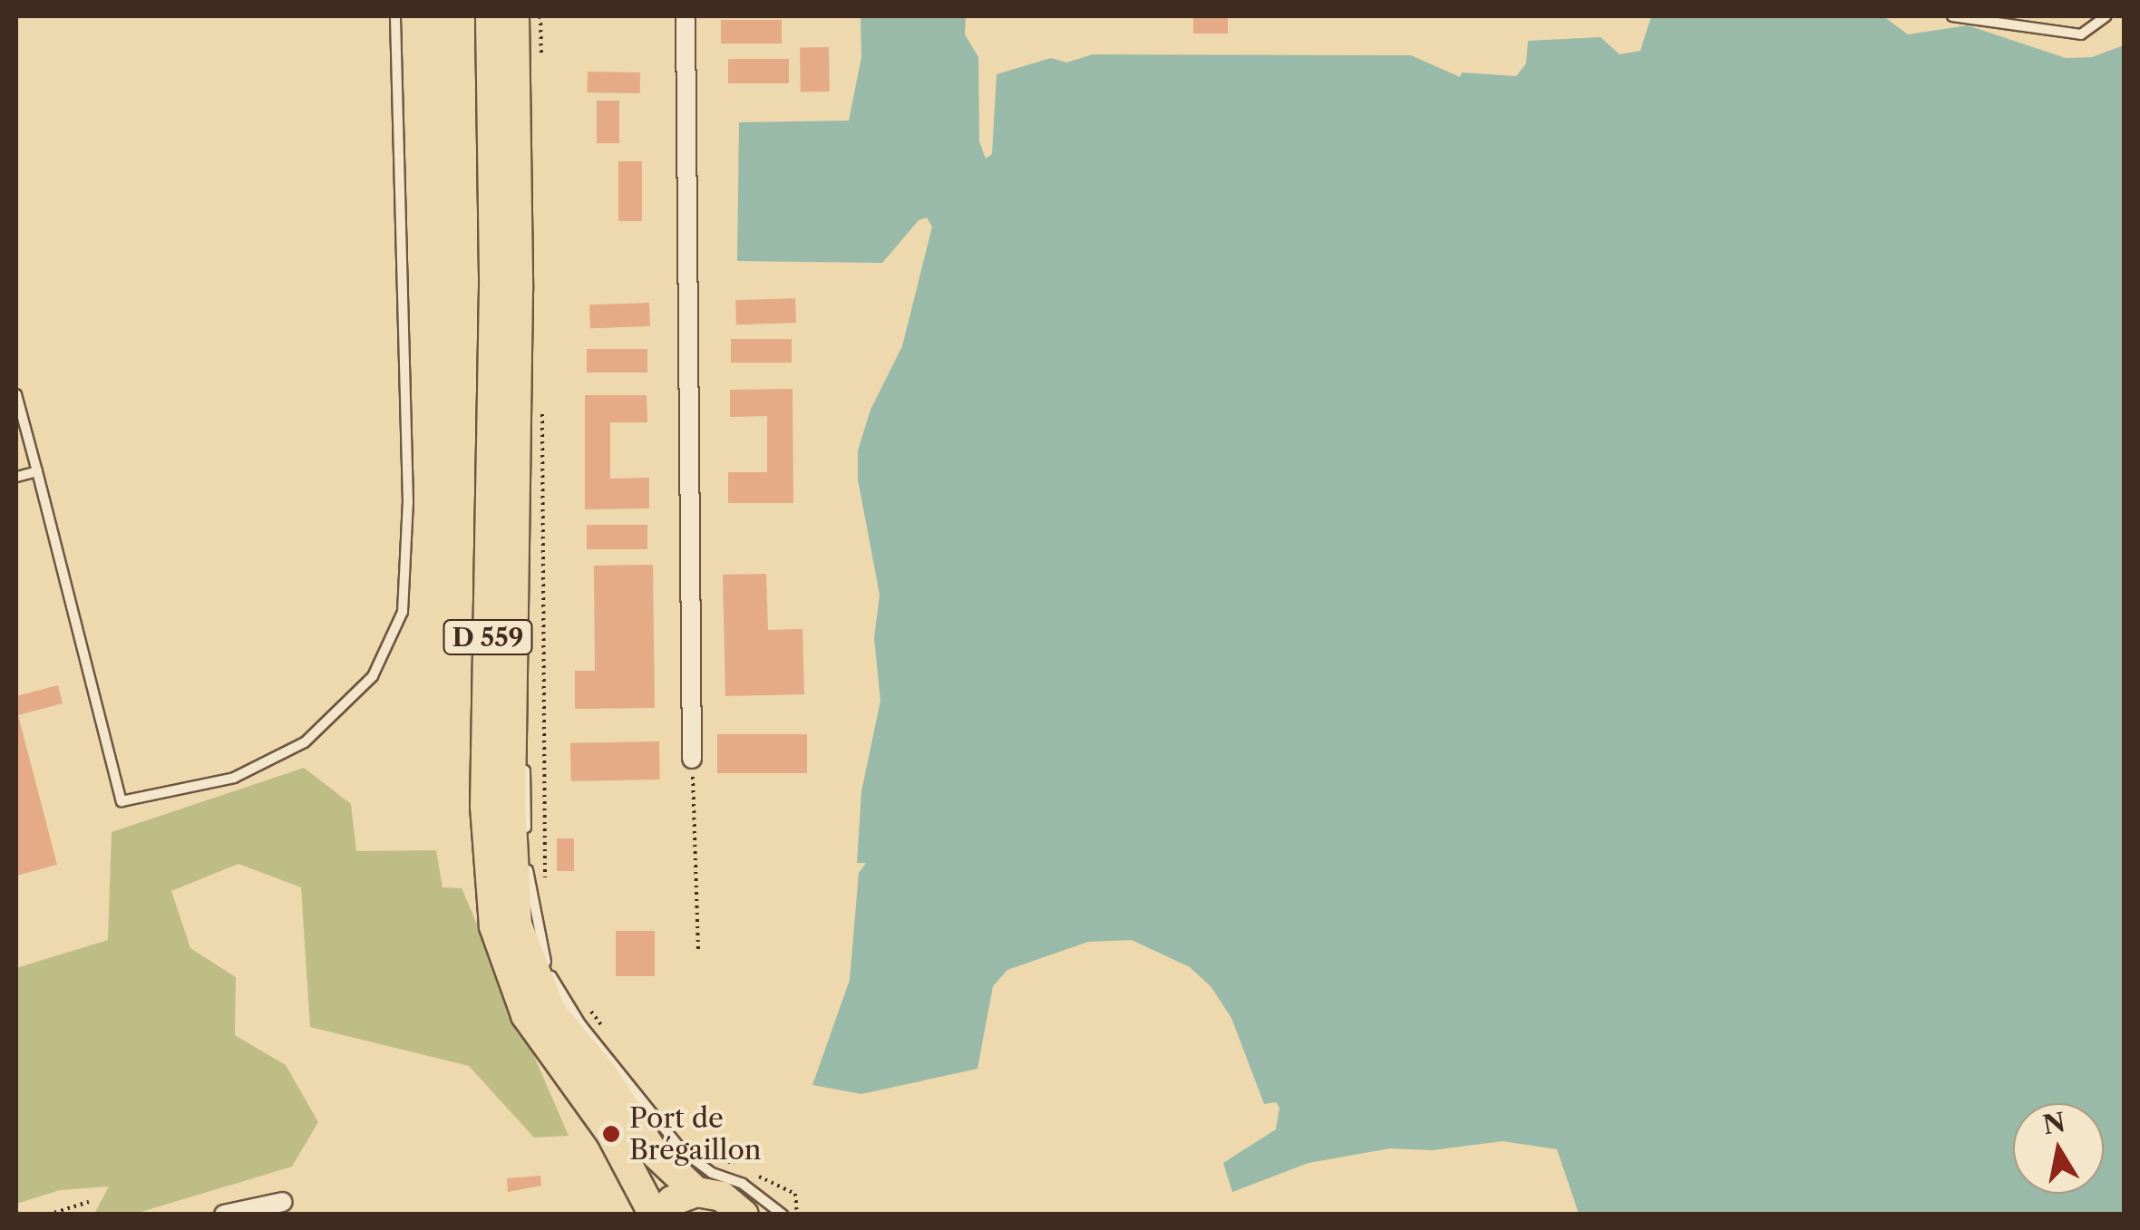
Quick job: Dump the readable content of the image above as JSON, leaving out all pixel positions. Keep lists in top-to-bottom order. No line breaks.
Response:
{"streets":{"main road":["D 559"]},"places":["Port de Brégaillon"],"north":"top"}
